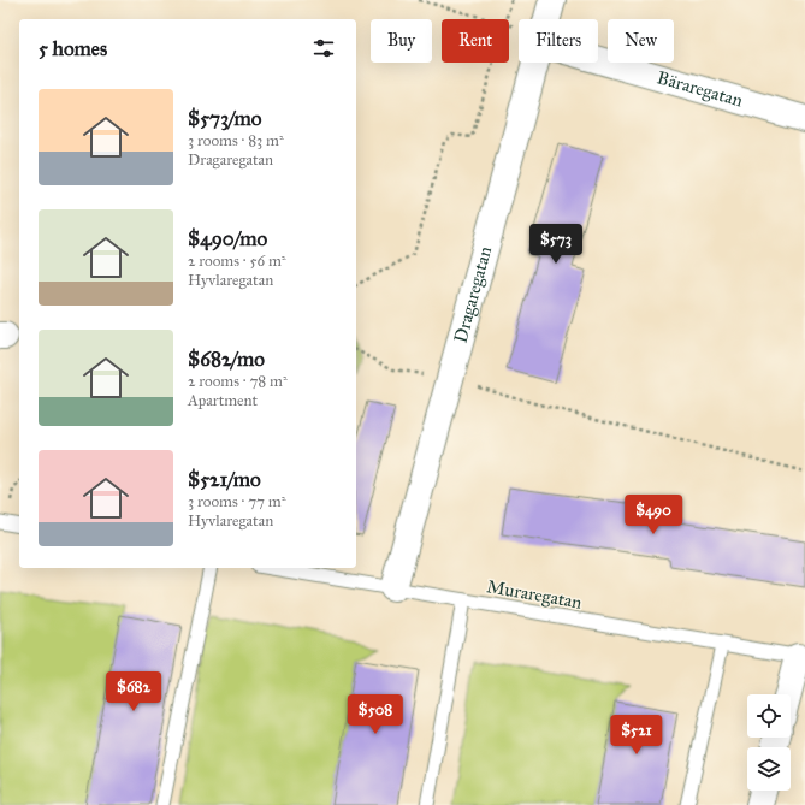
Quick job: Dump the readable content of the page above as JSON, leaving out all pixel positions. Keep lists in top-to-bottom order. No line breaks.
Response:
{"streets":{"street":["Bäraregatan","Dragaregatan"],"lane":["Muraregatan"]},"crossings":[["Dragaregatan","Muraregatan"]],"page":{"chip":["Buy","Rent","Filters","New"],"heading":"5 homes","list":[{"name":"$573/mo","note":"3 rooms · 83 m² · Dragaregatan"},{"name":"$490/mo","note":"2 rooms · 56 m² · Hyvlaregatan"},{"name":"$682/mo","note":"2 rooms · 78 m² · Apartment"},{"name":"$521/mo","note":"3 rooms · 77 m² · Hyvlaregatan"}],"price":["$573","$490","$682","$508","$521"]}}
